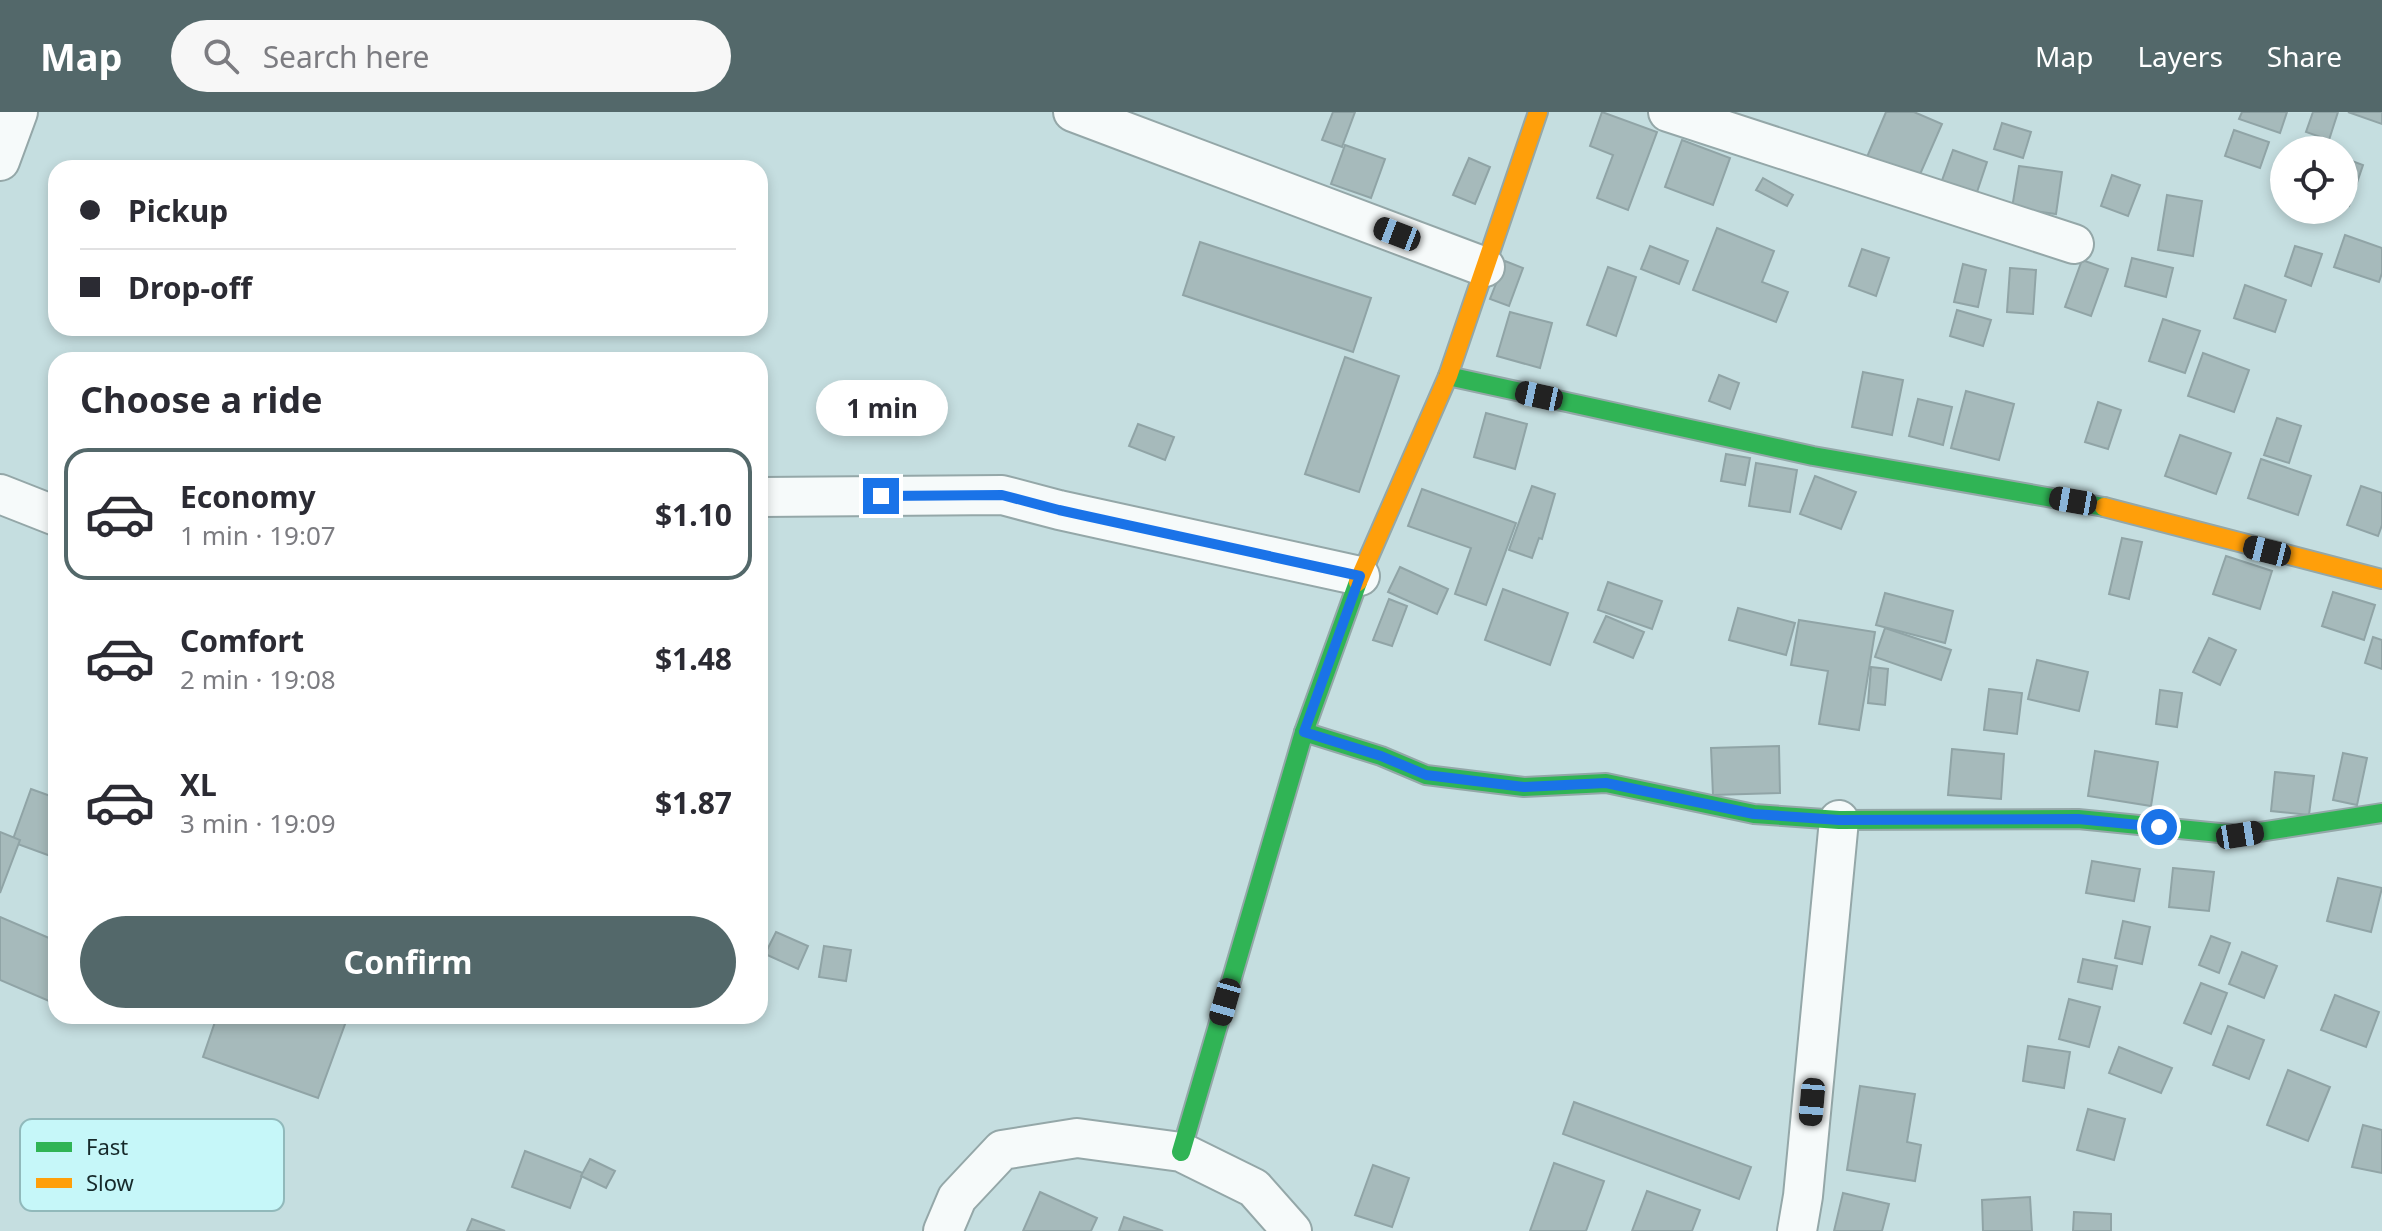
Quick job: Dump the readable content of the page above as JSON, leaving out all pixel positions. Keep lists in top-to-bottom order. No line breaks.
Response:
{"legend":["Fast","Slow"],"page":{"header":"Map","search":"Search here","nav":["Map","Layers","Share"],"banner":["Pickup","Drop-off"],"heading":"Choose a ride","bubble":"1 min","list":[{"name":"Economy","note":"1 min · 19:07","value":"$1.10"},{"name":"Comfort","note":"2 min · 19:08","value":"$1.48"},{"name":"XL","note":"3 min · 19:09","value":"$1.87"}],"buttons":"Confirm"}}
